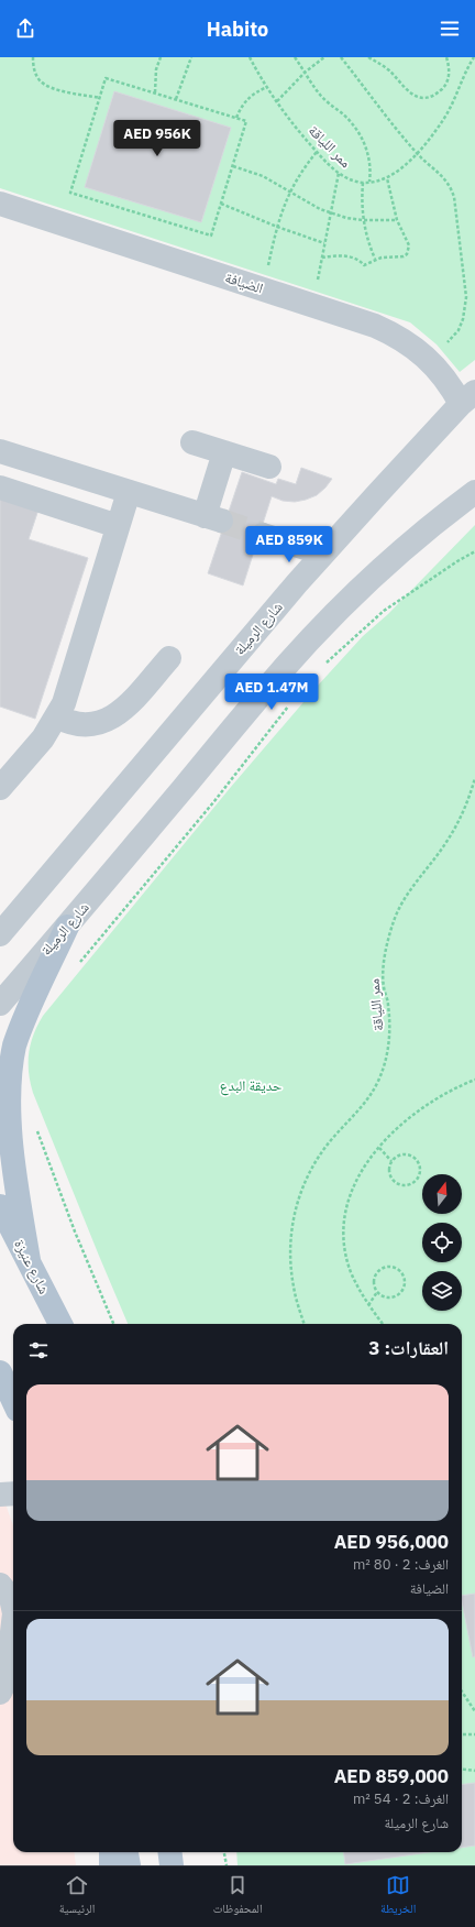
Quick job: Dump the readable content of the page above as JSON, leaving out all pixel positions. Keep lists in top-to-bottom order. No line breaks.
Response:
{"streets":{"main road":["شارع عنيزة"],"street":["الضيافة","شارع الرميلة"],"path":["ممر اللياقة"]},"crossings":[["الضيافة","شارع الرميلة"]],"parks":["حديقة البدع"],"north":"top","page":{"header":"Habito","price":["AED 956K","AED 859K","AED 1.47M"],"heading":"العقارات: 3","list":[{"name":"AED 956,000","note":"الغرف: 2 · 80 m² · الضيافة"},{"name":"AED 859,000","note":"الغرف: 2 · 54 m² · شارع الرميلة"}],"tabs":["الخريطة","المحفوظات","الرئيسية"]}}
